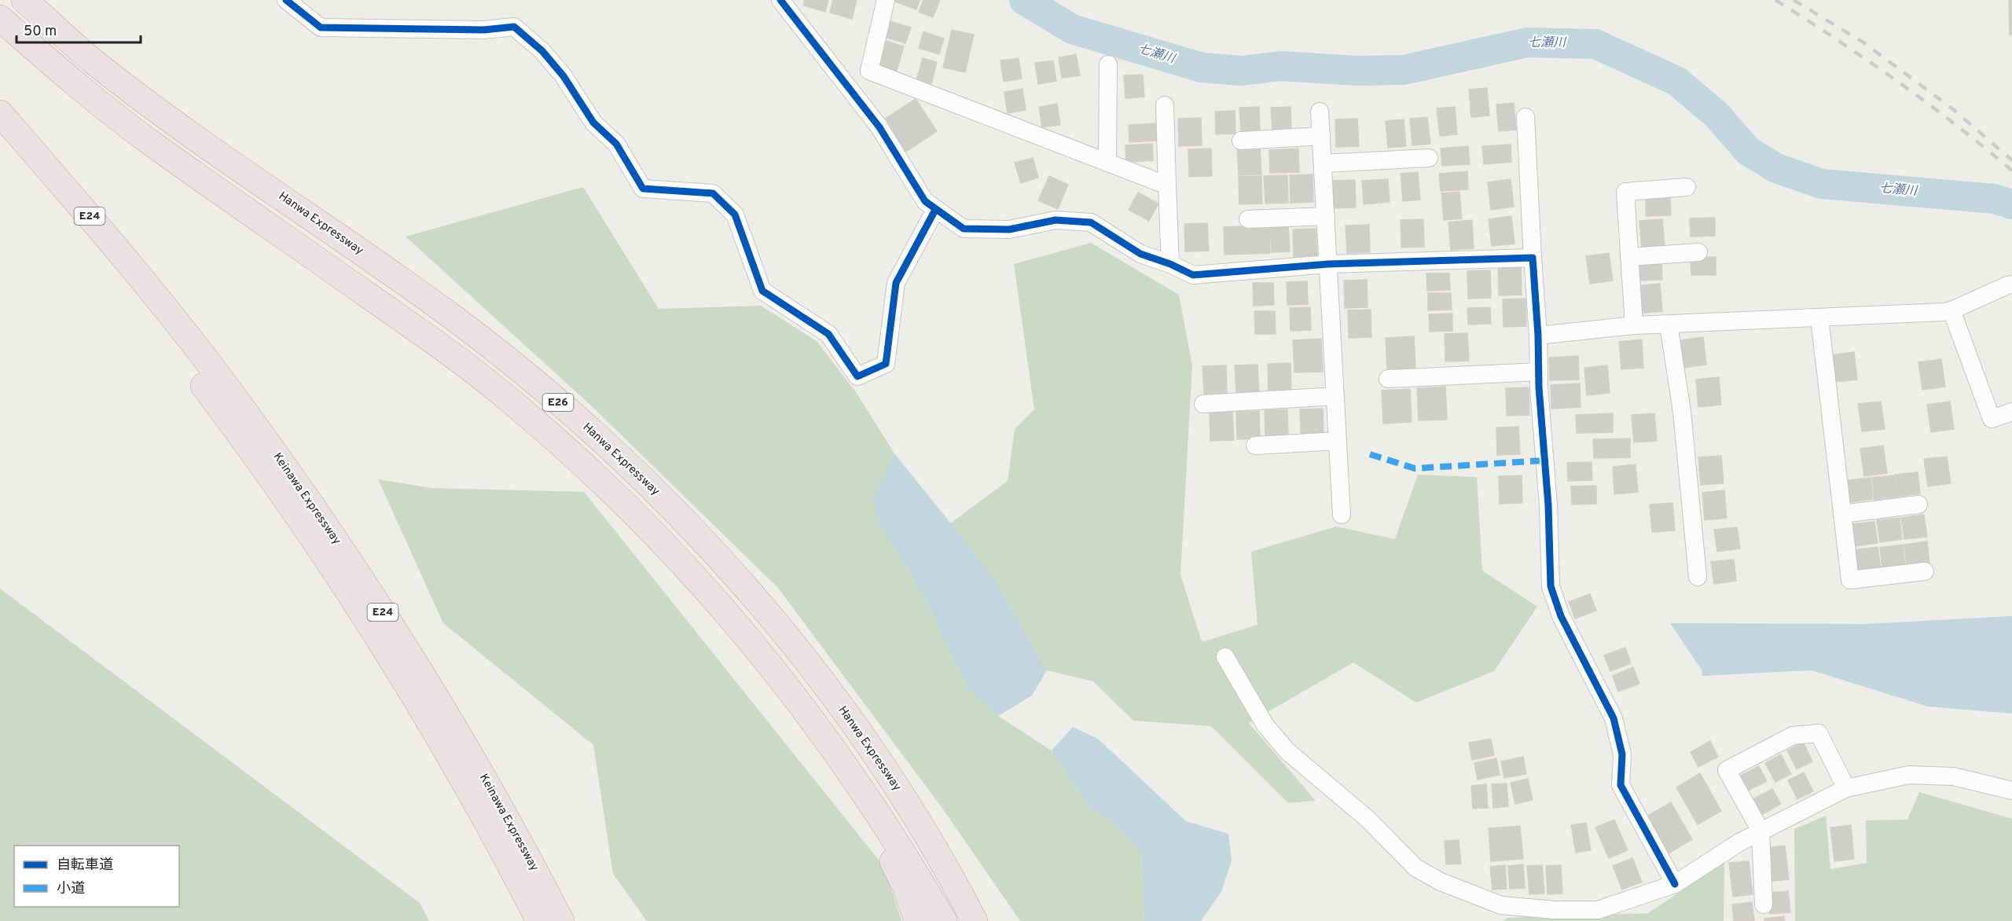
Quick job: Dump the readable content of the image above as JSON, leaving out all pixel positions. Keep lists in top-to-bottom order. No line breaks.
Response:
{"streets":{"highway":["E24","Hanwa Expressway","E26","Keinawa Expressway"]},"water":["七瀬川"],"legend":["自転車道","小道"],"scale_bar":"50 m"}
